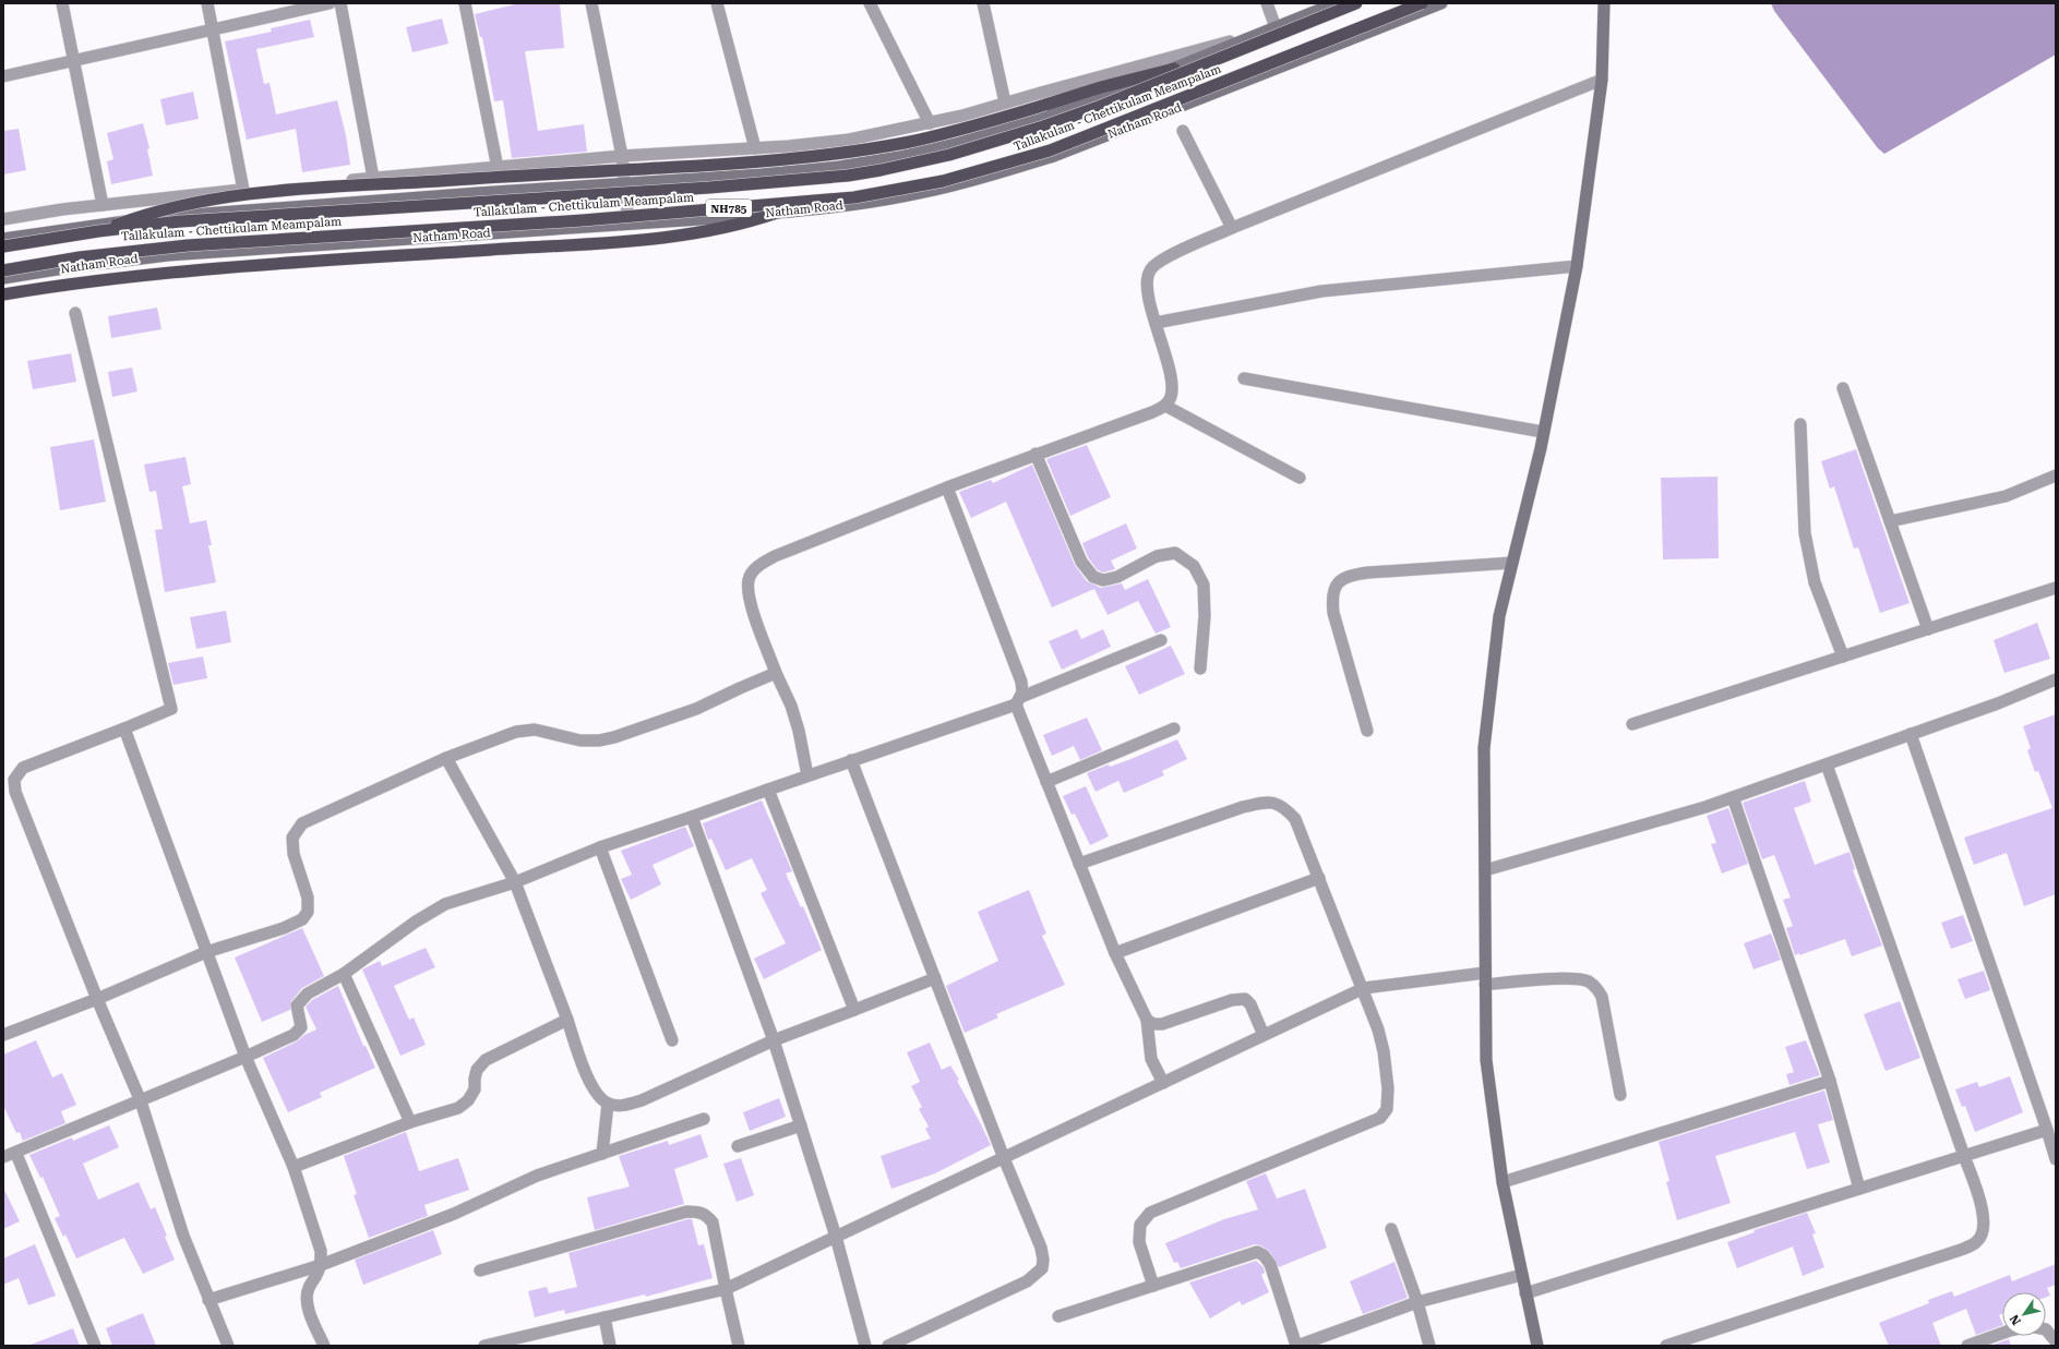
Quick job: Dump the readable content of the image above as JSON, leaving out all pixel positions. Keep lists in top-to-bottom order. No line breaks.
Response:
{"streets":{"highway":["Tallakulam - Chettikulam Meampalam","NH785"],"main road":["Natham Road"]},"north":"bottom left"}
